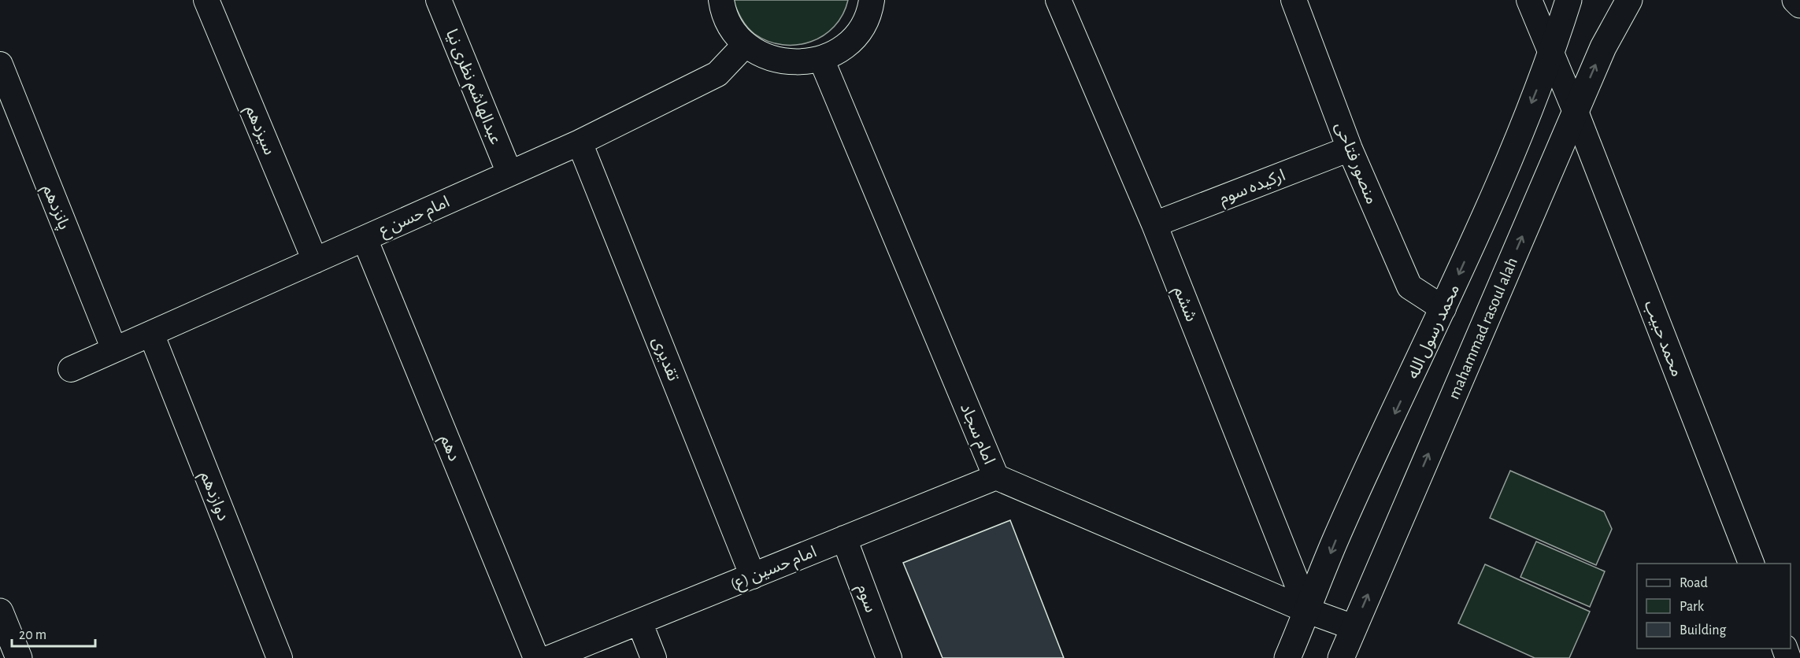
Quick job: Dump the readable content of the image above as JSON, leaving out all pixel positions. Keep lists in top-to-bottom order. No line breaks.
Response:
{"streets":{"street":["عبدالهاشم نظری نیا","سیزدهم","منصور فتاحی","ارکیده سوم","پانزدهم","امام حسن ع","ششم","mahammad rasoul alah","محمد رسول الله","محمد حبیب","تقدیری","امام سجاد","دهم","دوازدهم","امام حسین (ع)","سوم"]},"crossings":[["عبدالهاشم نظری نیا","امام حسن ع"],["سیزدهم","امام حسن ع"],["منصور فتاحی","ارکیده سوم"],["منصور فتاحی","محمد رسول الله"],["ارکیده سوم","ششم"],["پانزدهم","امام حسن ع"],["امام حسن ع","تقدیری"],["امام حسن ع","دهم"],["امام حسن ع","دوازدهم"],["ششم","محمد رسول الله"],["ششم","امام سجاد"],["mahammad rasoul alah","محمد حبیب"],["mahammad rasoul alah","امام سجاد"],["محمد رسول الله","محمد حبیب"],["محمد رسول الله","امام سجاد"],["تقدیری","امام حسین (ع)"],["امام سجاد","امام حسین (ع)"],["امام حسین (ع)","سوم"]],"one_way":["mahammad rasoul alah","محمد رسول الله"],"legend":["Road","Park","Building"],"scale_bar":"20 m"}
